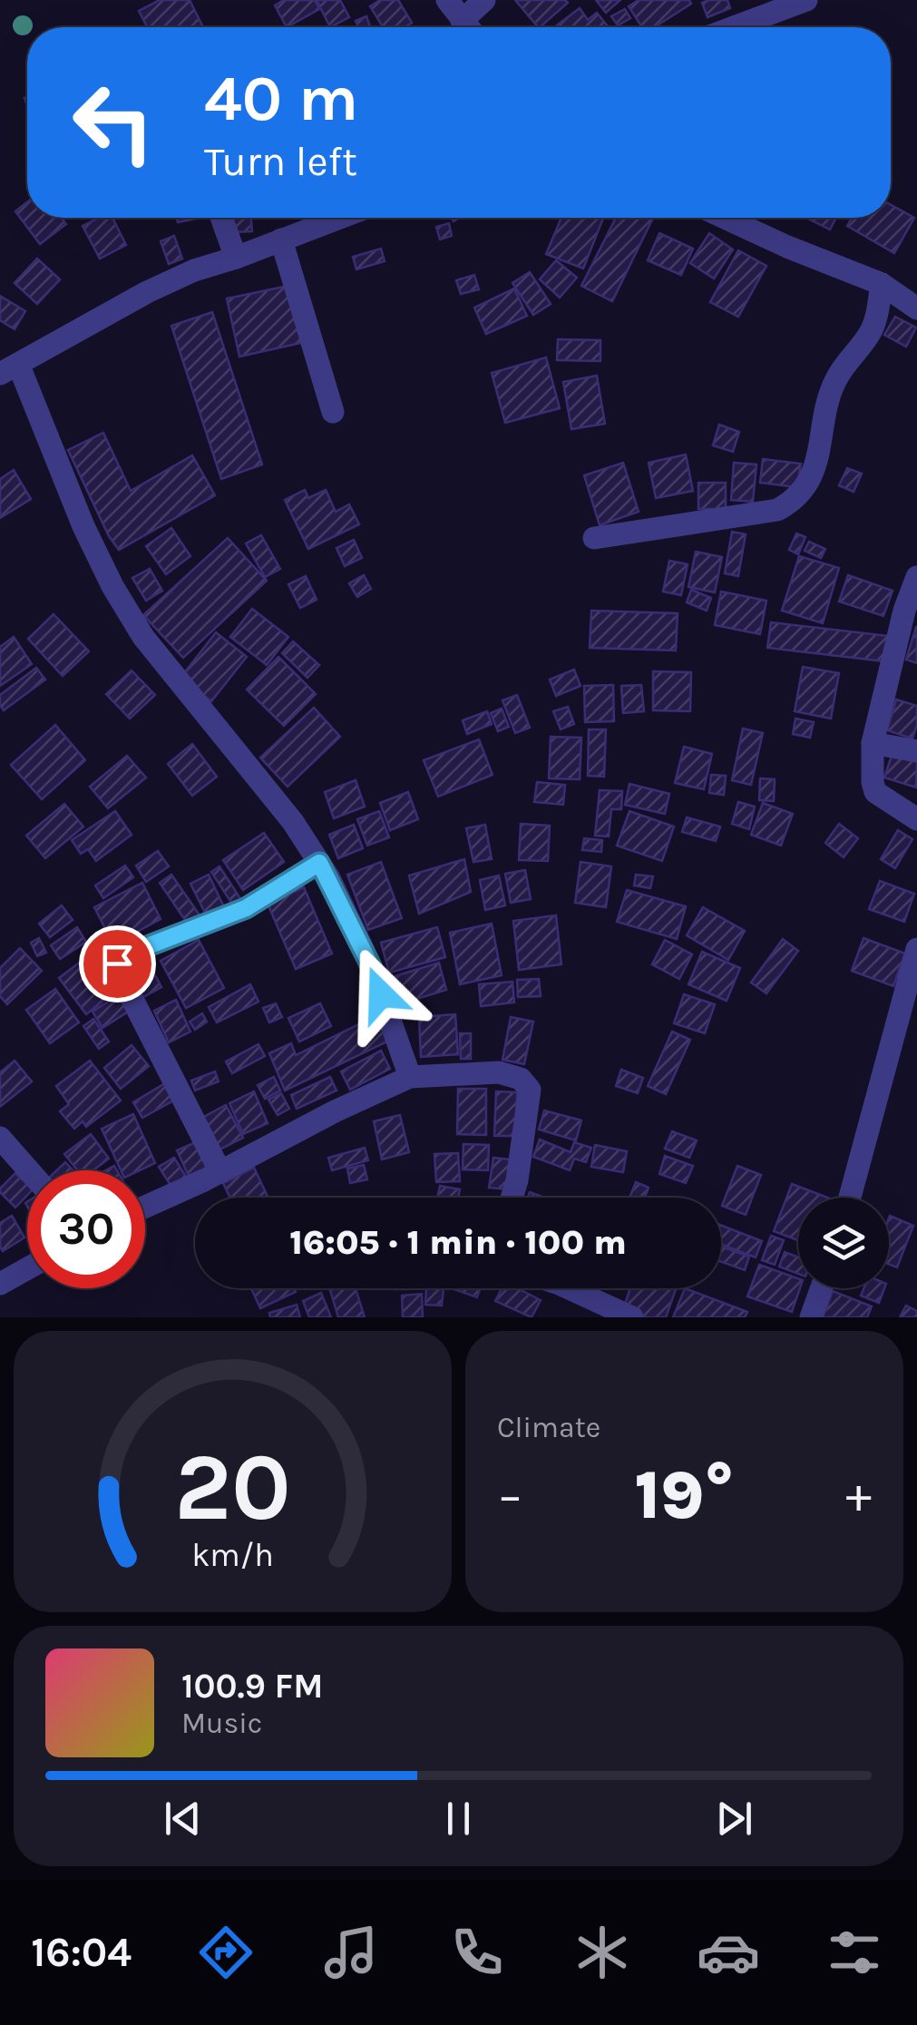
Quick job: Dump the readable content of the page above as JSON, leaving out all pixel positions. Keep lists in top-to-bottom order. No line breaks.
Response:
{"page":{"turn":["40 m","Turn left"],"limit":"30","trip":"16:05 · 1 min · 100 m","tile":"Climate","heat":["−","19°","+"],"song":["100.9 FM","Music"],"tabs":"16:04","gauge":["20","km/h"]}}
